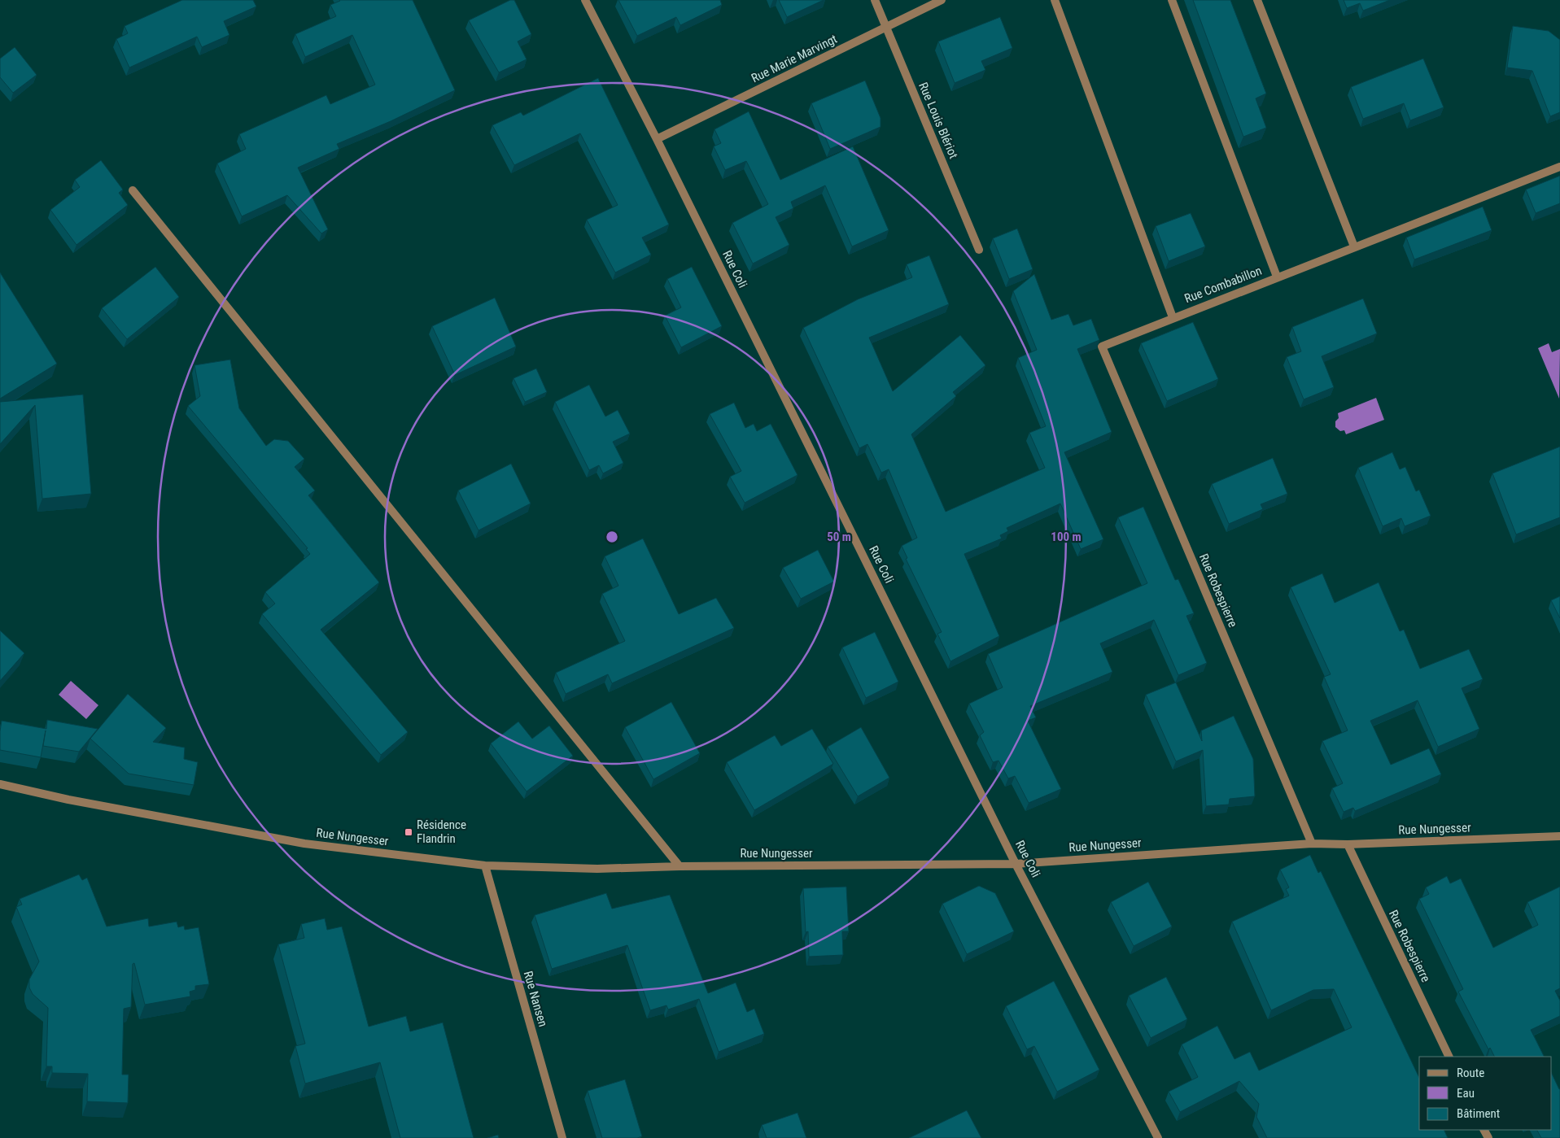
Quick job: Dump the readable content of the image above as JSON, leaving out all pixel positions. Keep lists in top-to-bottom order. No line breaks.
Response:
{"streets":{"street":["Rue Marie Marvingt","Rue Louis Blériot","Rue Coli","Rue Combabillon","Rue Robespierre","Rue Nungesser","Rue Nansen"]},"crossings":[["Rue Marie Marvingt","Rue Louis Blériot"],["Rue Marie Marvingt","Rue Coli"],["Rue Coli","Rue Nungesser"],["Rue Combabillon","Rue Robespierre"],["Rue Robespierre","Rue Nungesser"],["Rue Nungesser","Rue Nansen"]],"places":{"transit":["Résidence Flandrin"]},"legend":["Route","Eau","Bâtiment"],"rings":["50 m","100 m"]}
